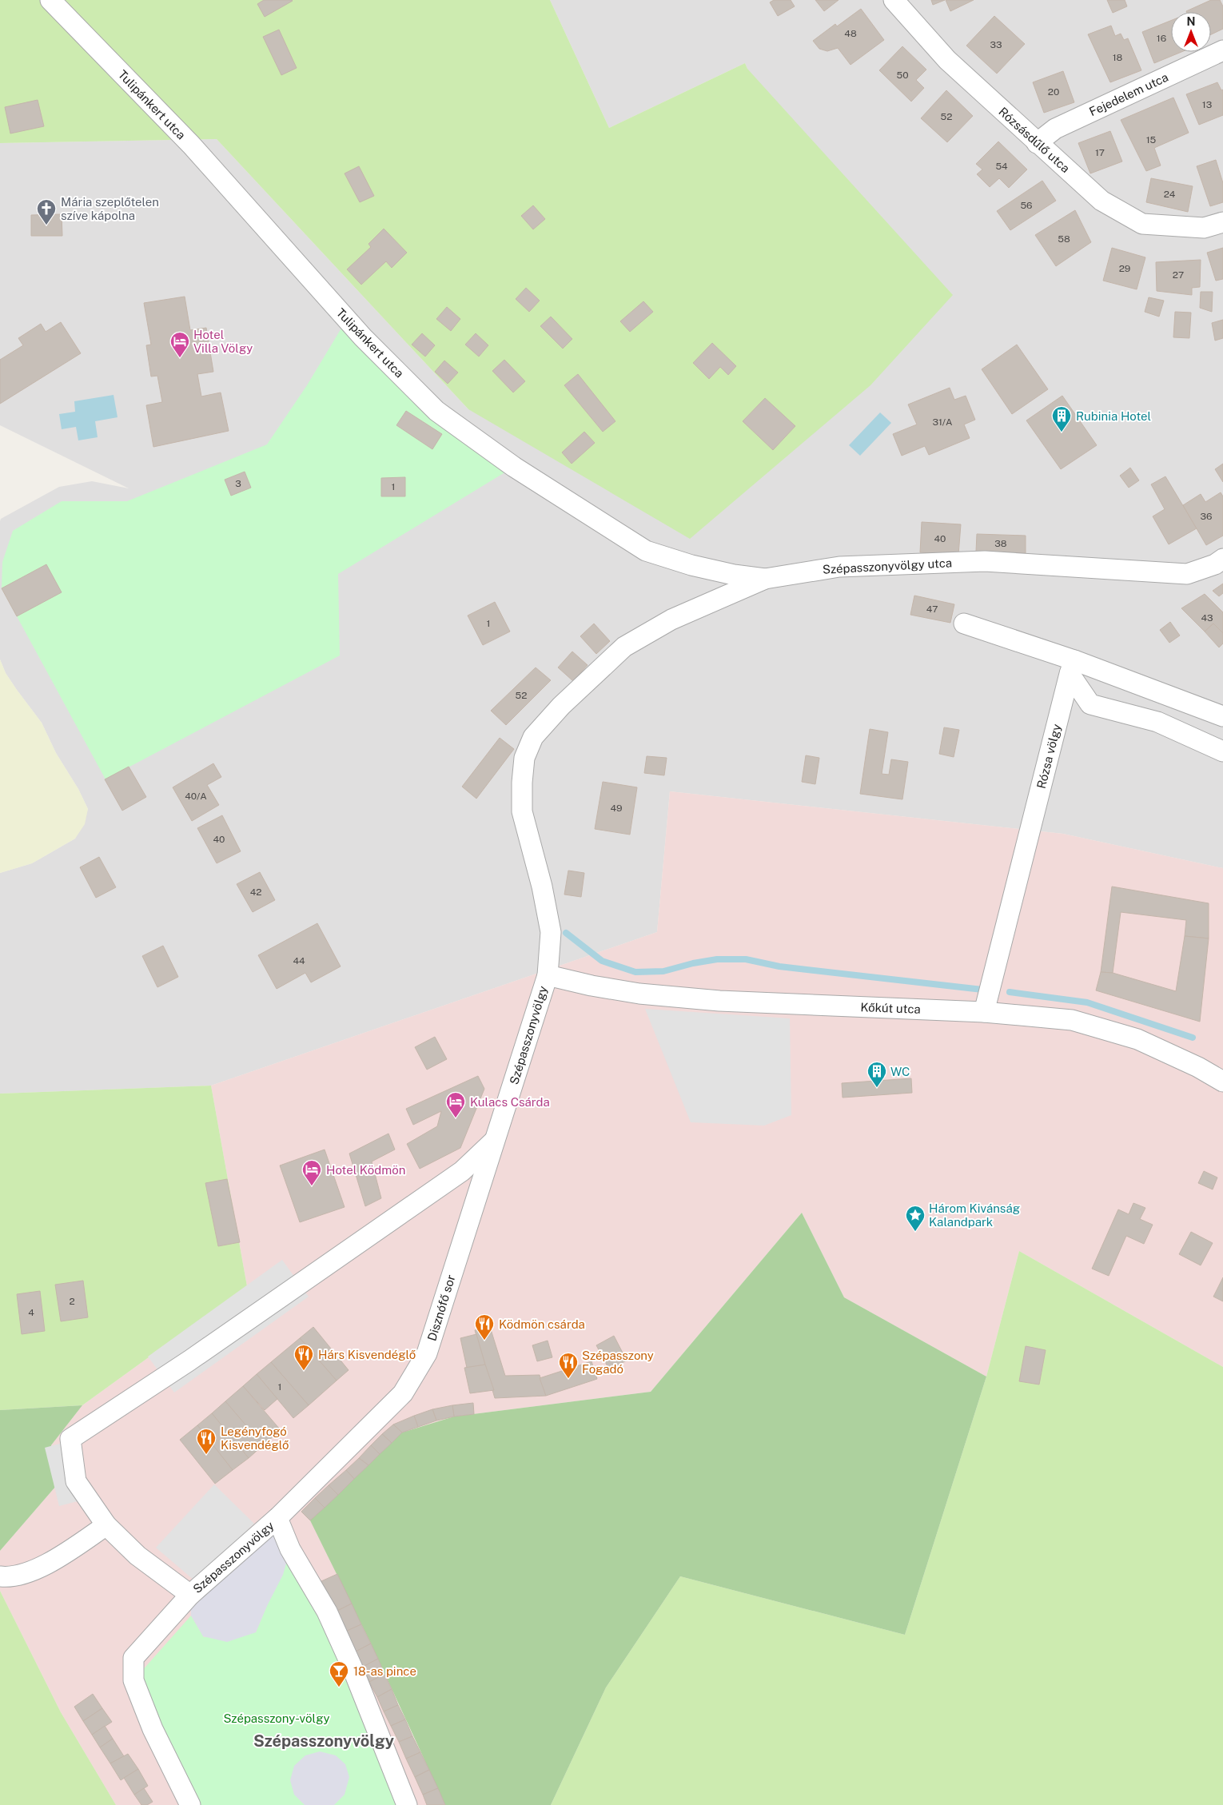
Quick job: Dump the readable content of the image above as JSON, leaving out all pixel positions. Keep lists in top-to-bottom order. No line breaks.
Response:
{"streets":{"street":["Fejedelem utca","Tulipánkert utca","Rózsásdűlő utca","Szépasszonyvölgy utca","Rózsa völgy","Kőkút utca","Szépasszonyvölgy","Disznófő sor"]},"crossings":[["Fejedelem utca","Rózsásdűlő utca"],["Tulipánkert utca","Szépasszonyvölgy utca"],["Szépasszonyvölgy utca","Kőkút utca"],["Szépasszonyvölgy utca","Szépasszonyvölgy"],["Rózsa völgy","Kőkút utca"],["Kőkút utca","Szépasszonyvölgy"],["Szépasszonyvölgy","Disznófő sor"]],"districts":["Szépasszonyvölgy"],"parks":["Szépasszony-völgy"],"places":{"church":["Mária szeplőtelen szíve kápolna"],"hotel":["Hotel Villa Völgy","Kulacs Csárda","Hotel Ködmön"],"building":["Rubinia Hotel","WC"],"place":["Három Kivánság Kalandpark"],"restaurant":["Ködmön csárda","Hárs Kisvendéglő","Szépasszony Fogadó","Legényfogó Kisvendéglő"],"bar":["18-as pince"]},"house_numbers":["48","16","33","18","50","20","13","52","15","17","54","24","56","58","29","27","31/A","3","1","36","40","38","47","43","1","52","40/A","49","40","42","44","2","4","1"],"north":"top"}
